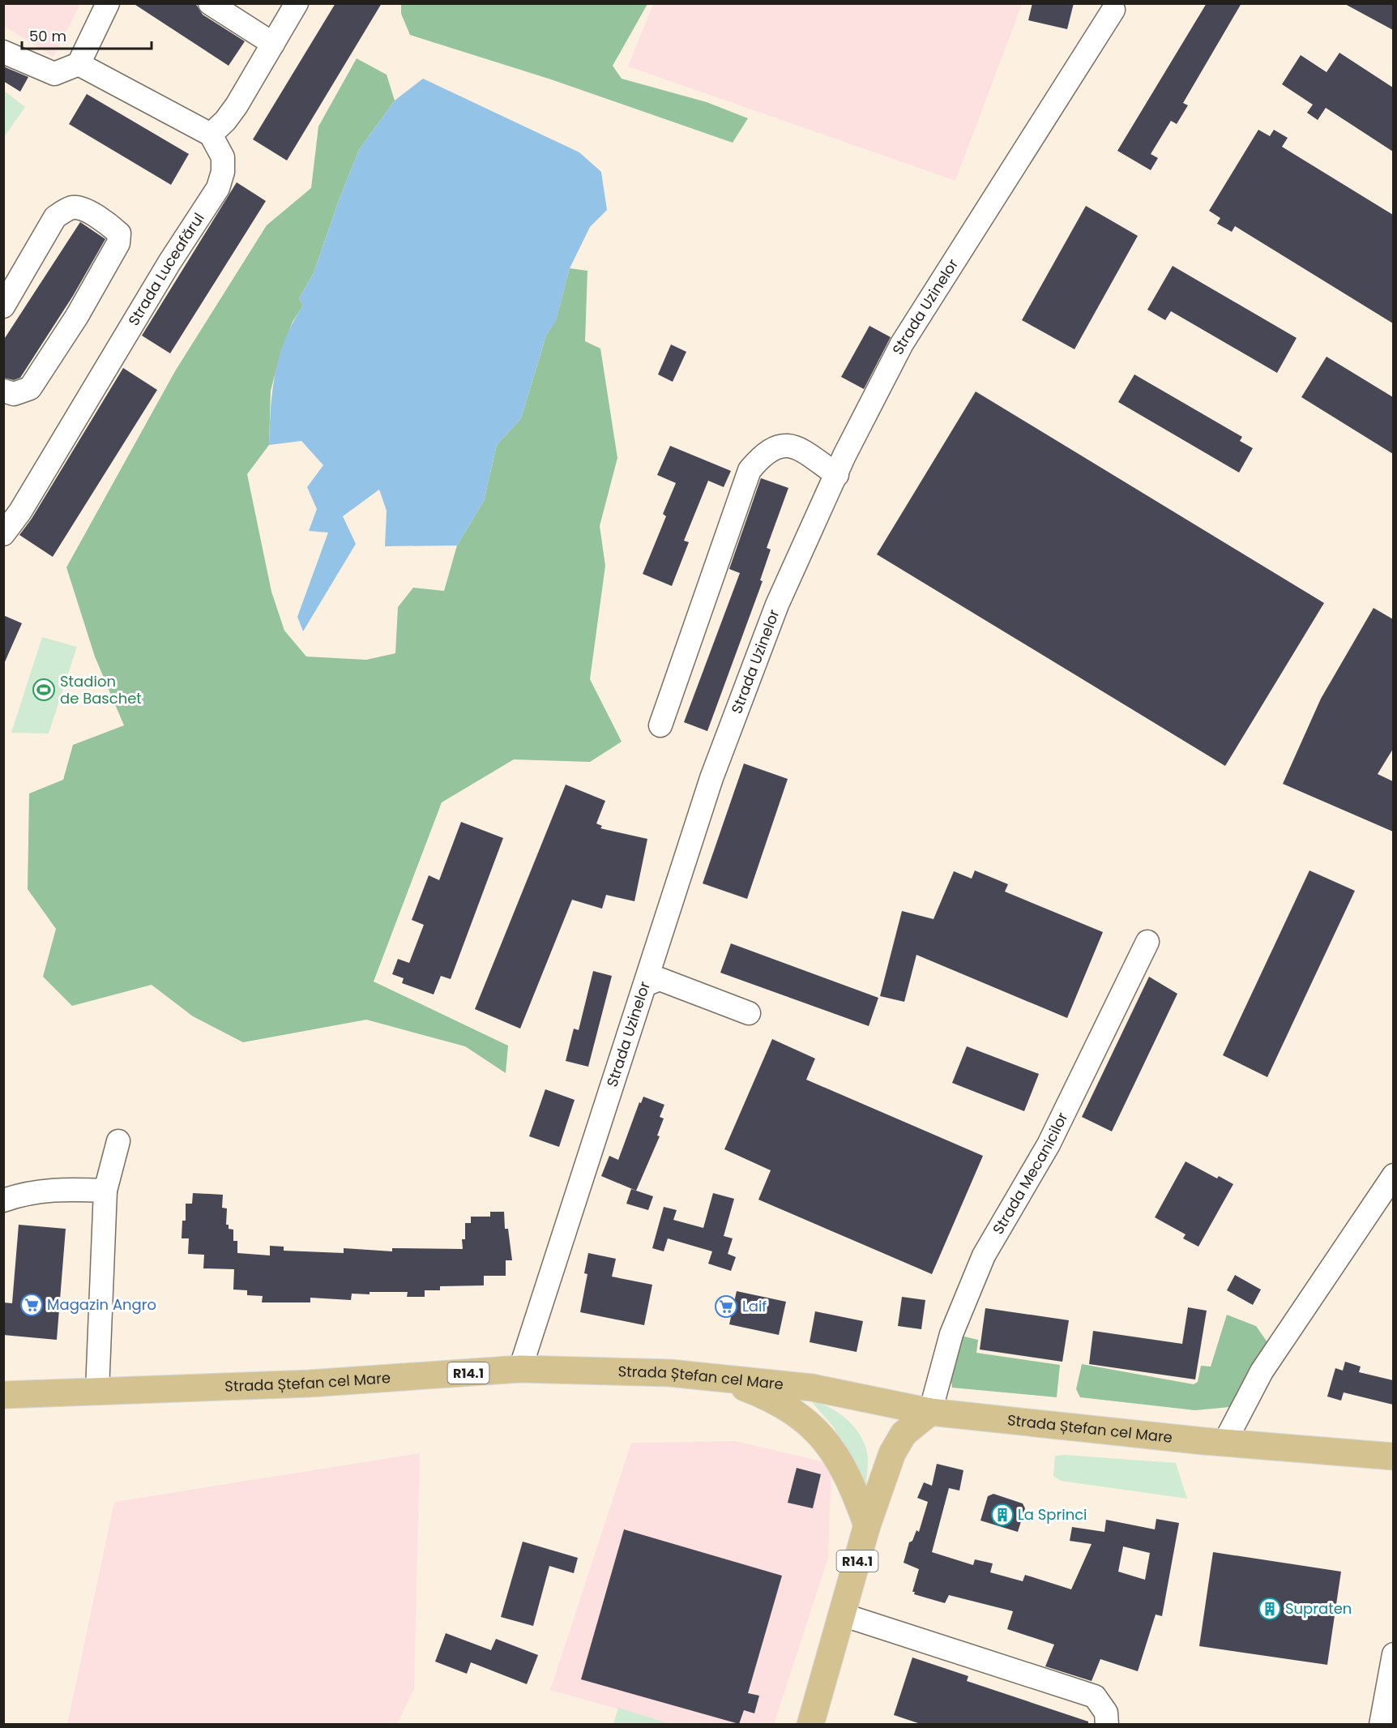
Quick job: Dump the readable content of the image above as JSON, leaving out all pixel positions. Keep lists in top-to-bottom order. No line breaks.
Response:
{"streets":{"main road":["R14.1","Strada Ștefan cel Mare"],"street":["Strada Luceafărul","Strada Uzinelor","Strada Mecanicilor"]},"crossings":[["Strada Uzinelor","Strada Ștefan cel Mare"],["Strada Mecanicilor","R14.1"],["Strada Mecanicilor","Strada Ștefan cel Mare"],["R14.1","Strada Ștefan cel Mare"]],"places":{"sports":["Stadion de Baschet"],"supermarket":["Magazin Angro","Laif"],"building":["La Sprinci","Supraten"]},"scale_bar":"50 m"}
